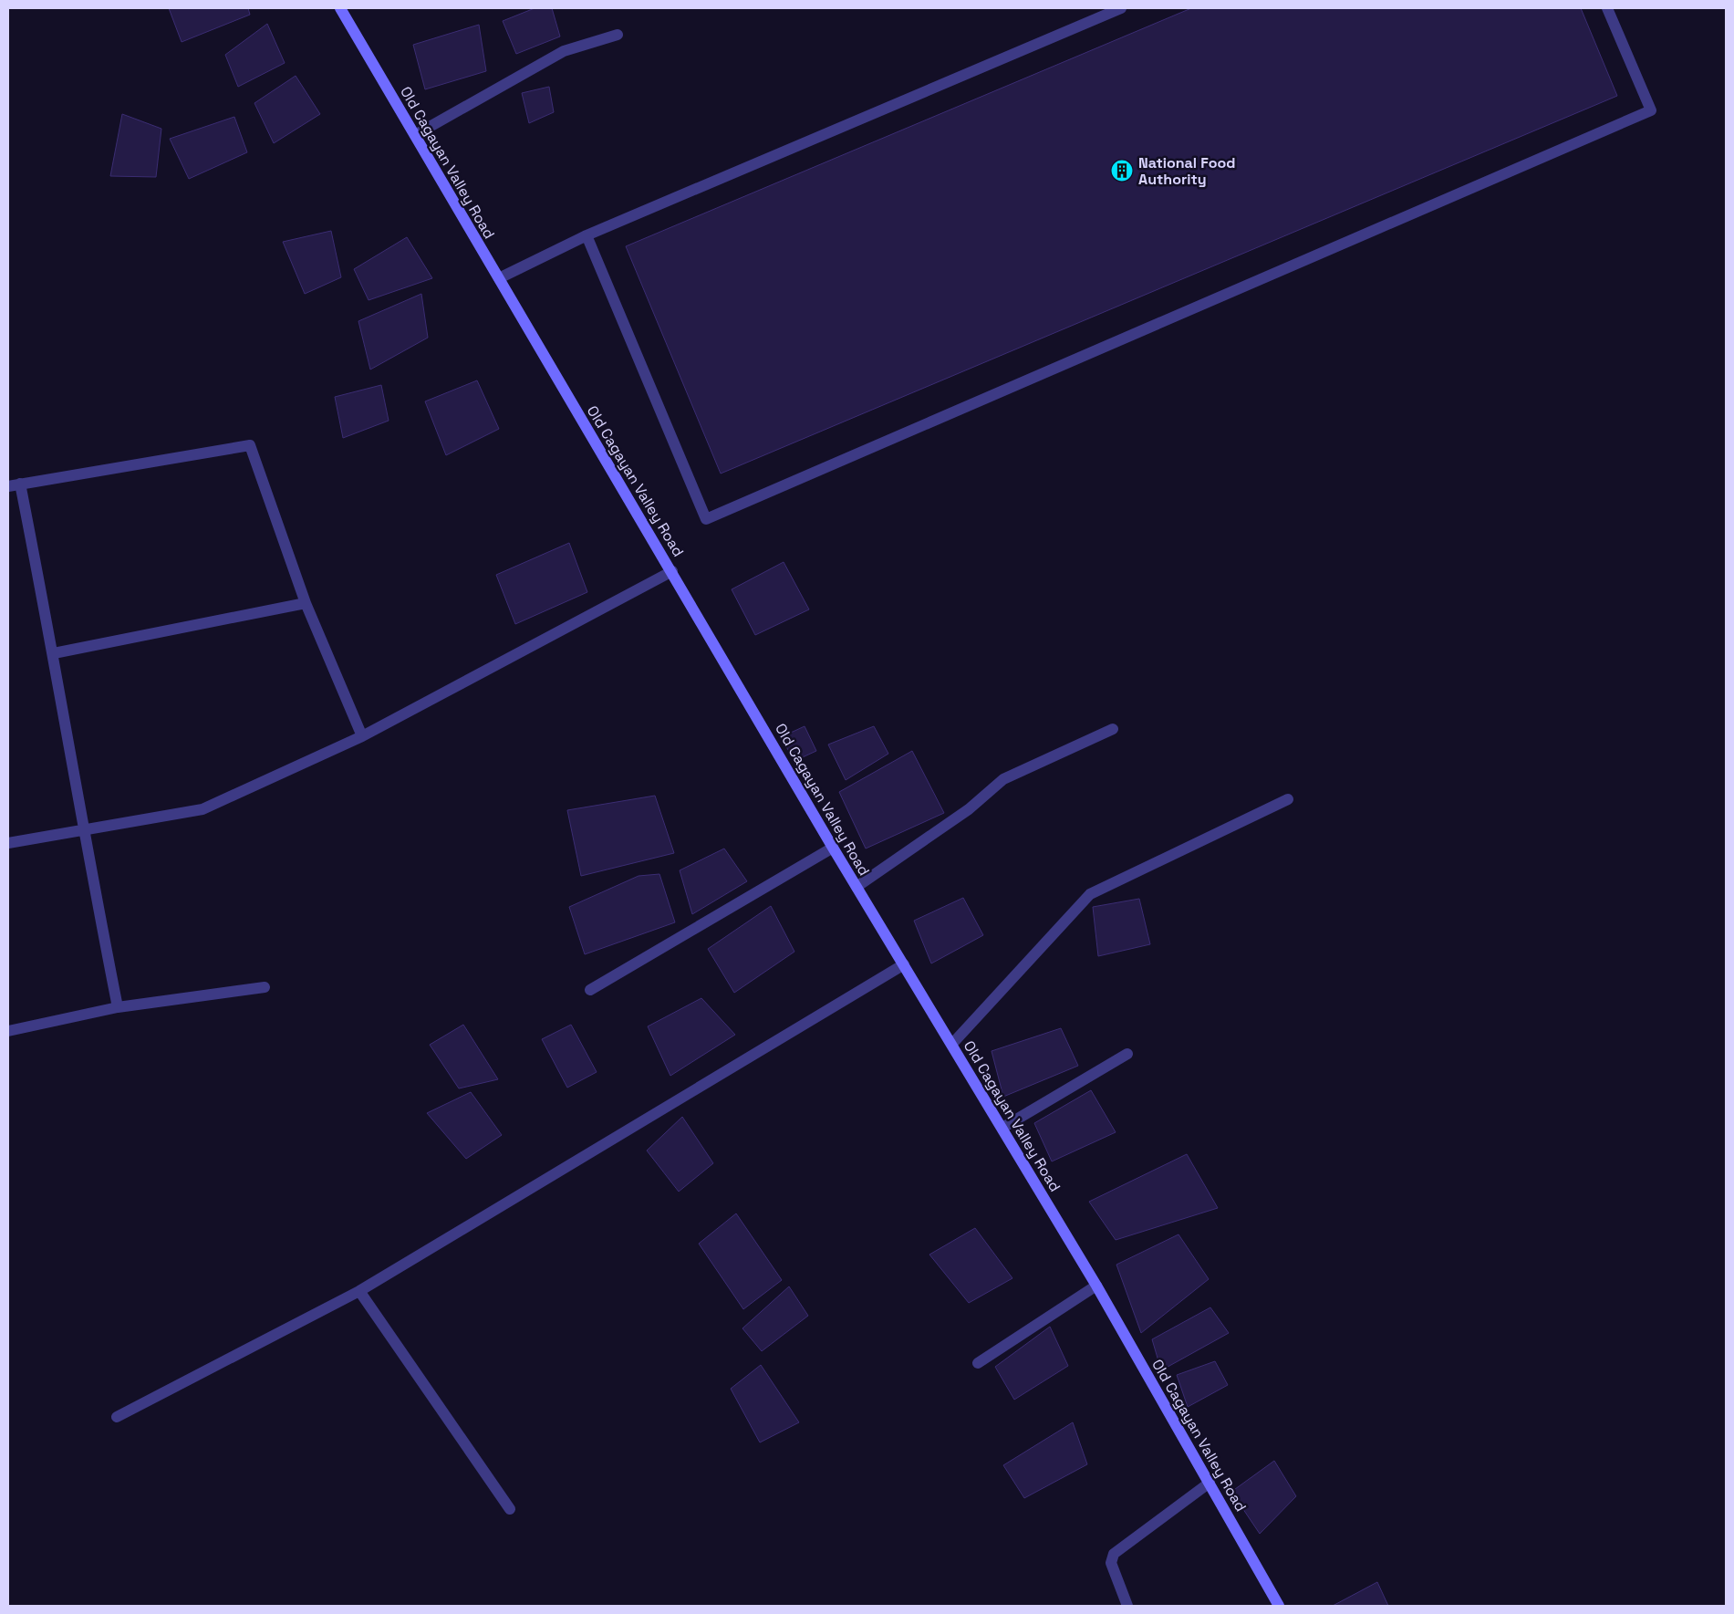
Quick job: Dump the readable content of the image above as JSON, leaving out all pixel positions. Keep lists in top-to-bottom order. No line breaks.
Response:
{"streets":{"main road":["Old Cagayan Valley Road"]},"places":{"building":["National Food Authority"]}}
